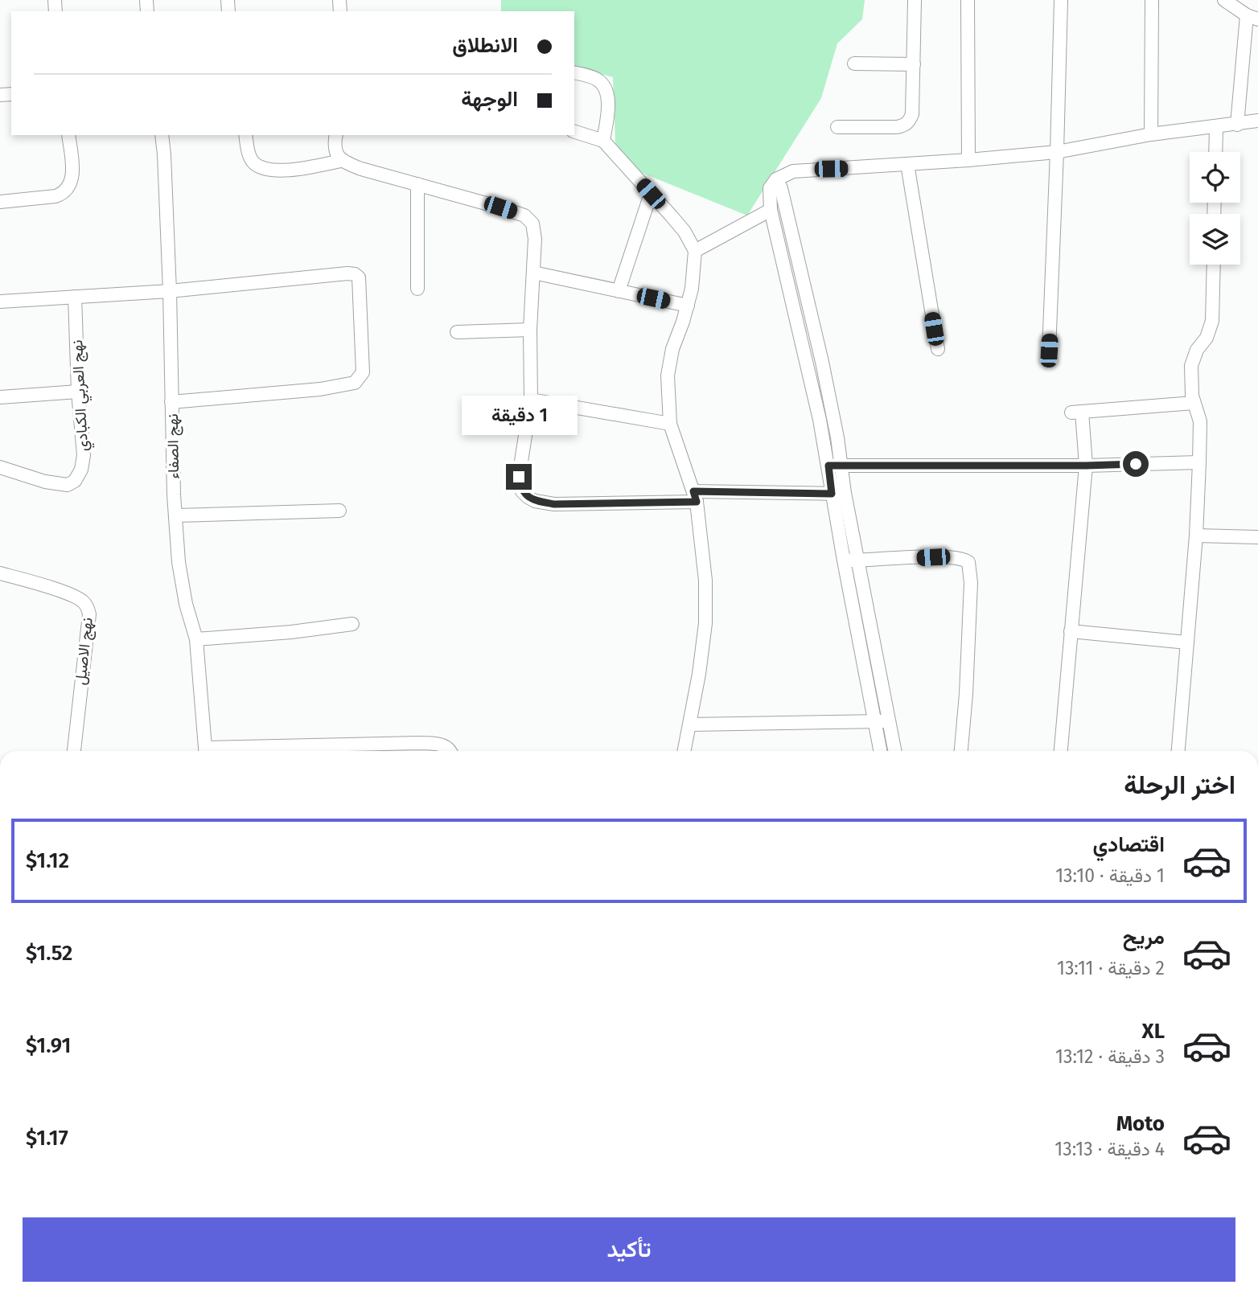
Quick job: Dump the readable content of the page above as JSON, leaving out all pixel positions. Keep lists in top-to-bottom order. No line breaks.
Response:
{"streets":{"street":["نهج العربي الكبادي","نهج الصفاء","نهج الاصيل"]},"page":{"banner":["الانطلاق","الوجهة"],"bubble":"1 دقيقة","heading":"اختر الرحلة","list":[{"name":"اقتصادي","note":"1 دقيقة · 13:10","value":"$1.12"},{"name":"مريح","note":"2 دقيقة · 13:11","value":"$1.52"},{"name":"XL","note":"3 دقيقة · 13:12","value":"$1.91"},{"name":"Moto","note":"4 دقيقة · 13:13","value":"$1.17"}],"buttons":"تأكيد"}}
